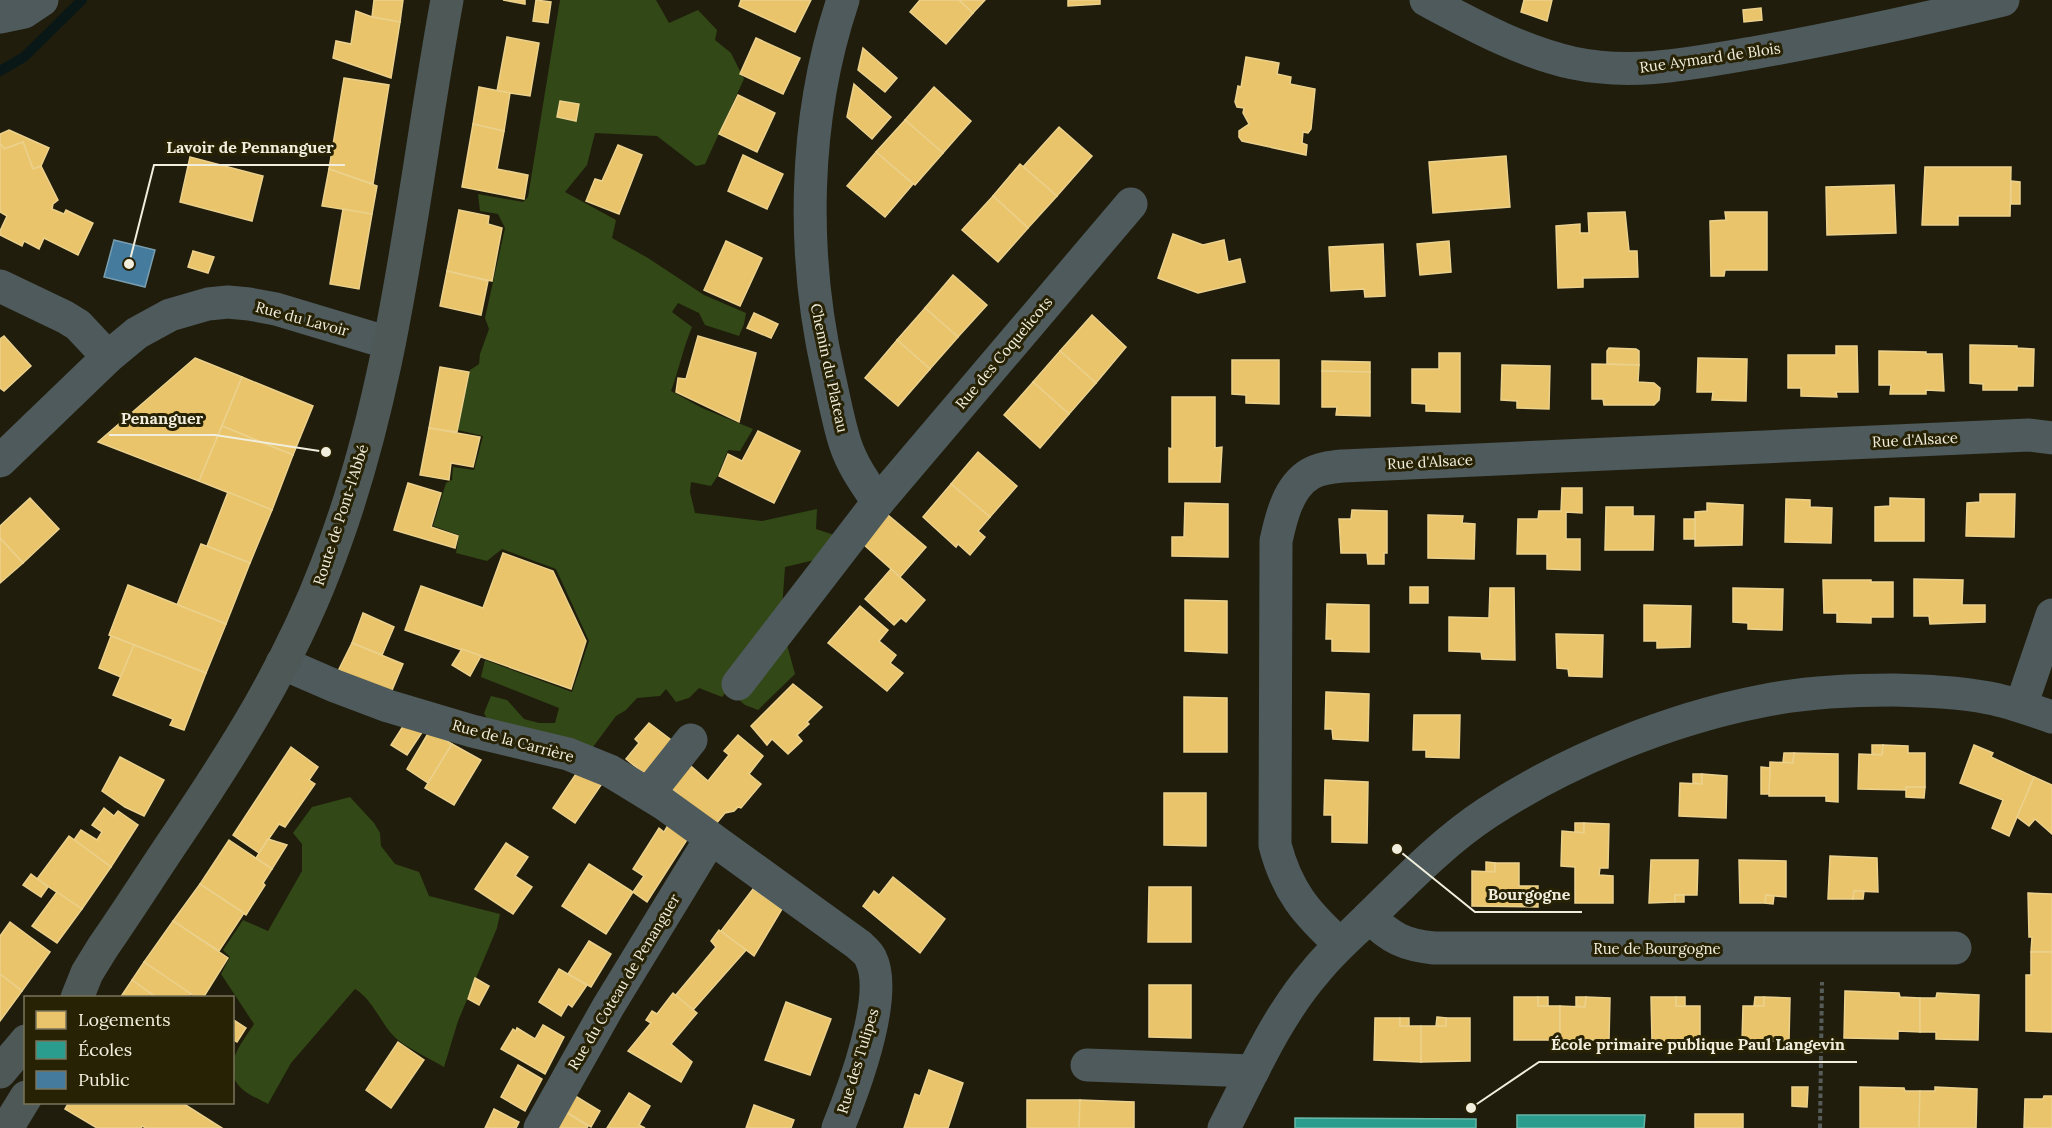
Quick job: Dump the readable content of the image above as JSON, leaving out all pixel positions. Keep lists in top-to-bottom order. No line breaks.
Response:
{"streets":{"main road":["Route de Pont-l'Abbé"],"street":["Rue Aymard de Blois","Rue du Lavoir","Rue des Coquelicots","Chemin du Plateau","Rue d'Alsace","Rue de la Carrière","Rue de Bourgogne","Rue du Coteau de Penanguer","Rue des Tulipes"]},"crossings":[["Rue du Lavoir","Route de Pont-l'Abbé"],["Rue des Coquelicots","Chemin du Plateau"],["Route de Pont-l'Abbé","Rue de la Carrière"],["Rue de la Carrière","Rue du Coteau de Penanguer"],["Rue de la Carrière","Rue des Tulipes"]],"places":["Lavoir de Pennanguer","Penanguer","Bourgogne","École primaire publique Paul Langevin"],"legend":["Logements","Écoles","Public"]}
